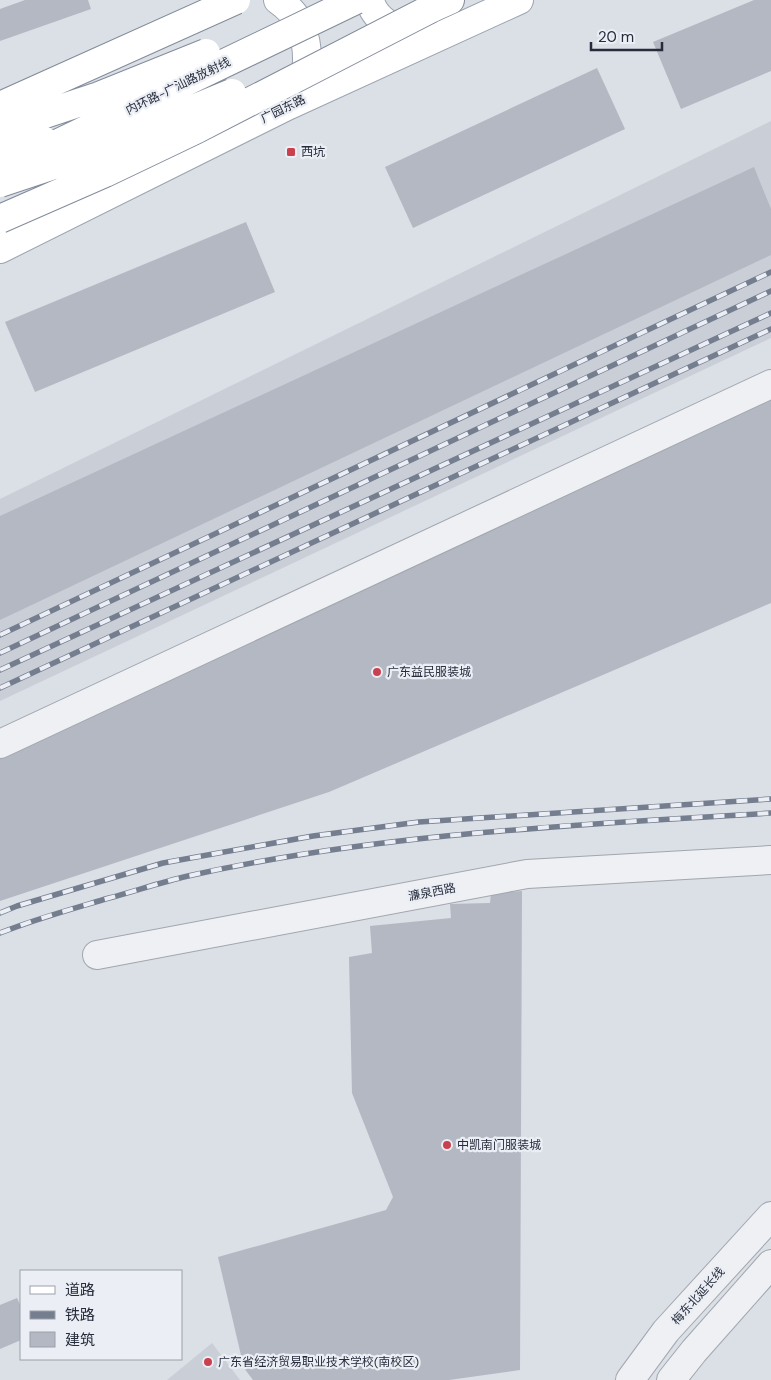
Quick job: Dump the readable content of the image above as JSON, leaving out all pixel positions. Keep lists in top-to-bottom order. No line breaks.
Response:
{"streets":{"main road":["内环路-广汕路放射线","广园东路"],"street":["濂泉西路","梅东北延长线"]},"places":{"transit":["西坑"],"other":["广东益民服装城","中凯南门服装城","广东省经济贸易职业技术学校(南校区)"]},"legend":["道路","铁路","建筑"],"scale_bar":"20 m"}
